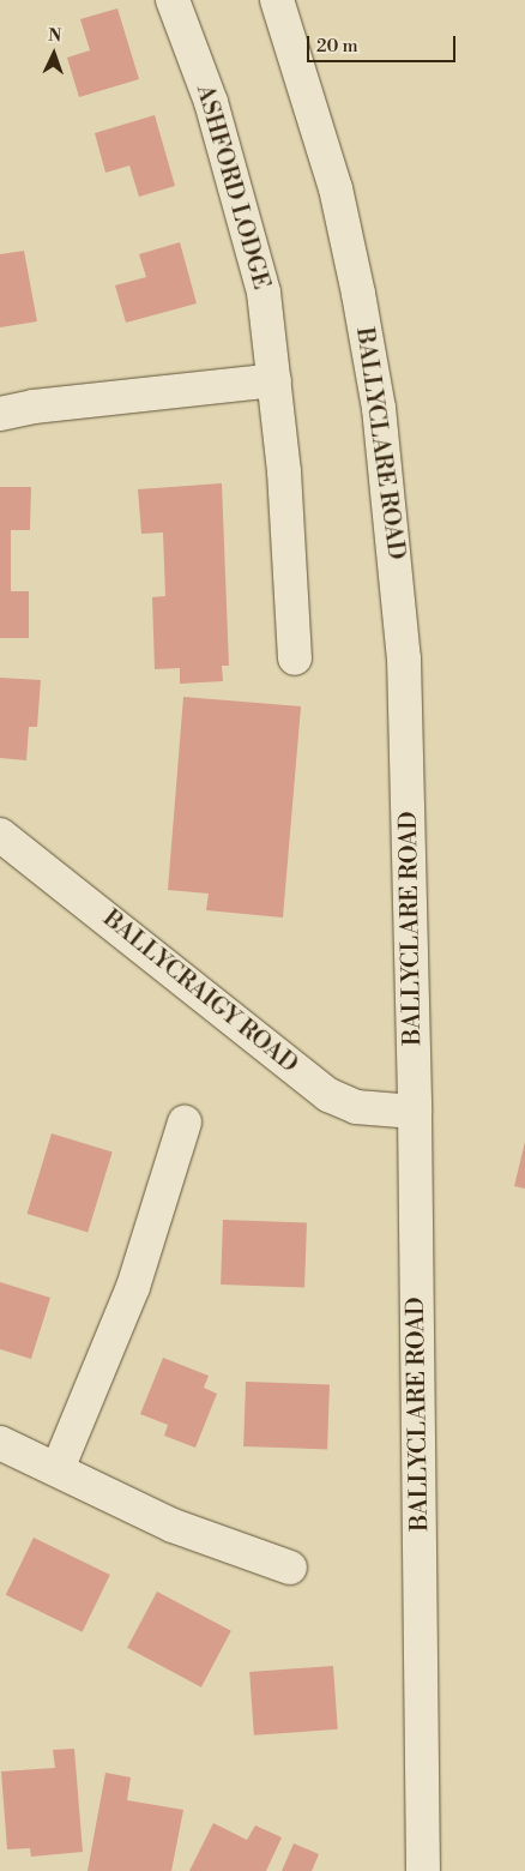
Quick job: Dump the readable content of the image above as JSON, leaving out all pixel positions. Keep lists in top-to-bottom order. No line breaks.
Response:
{"streets":{"street":["ASHFORD LODGE","BALLYCLARE ROAD","BALLYCRAIGY ROAD"]},"crossings":[["BALLYCLARE ROAD","BALLYCRAIGY ROAD"]],"scale_bar":"20 m","north":"top"}
